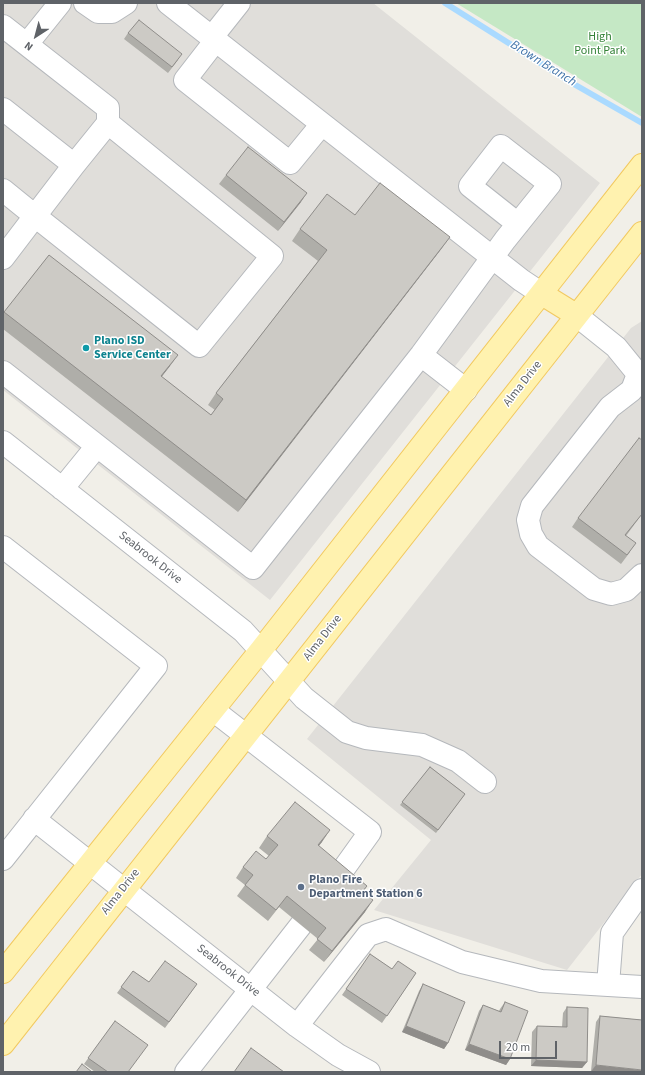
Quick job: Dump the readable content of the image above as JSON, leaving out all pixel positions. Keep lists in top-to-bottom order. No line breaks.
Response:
{"streets":{"main road":["Alma Drive"],"street":["Seabrook Drive"]},"crossings":[["Alma Drive","Seabrook Drive"]],"water":["Brown Branch"],"parks":["High Point Park"],"places":["Plano ISD Service Center","Plano Fire Department Station 6"],"scale_bar":"20 m","north":"bottom left"}
